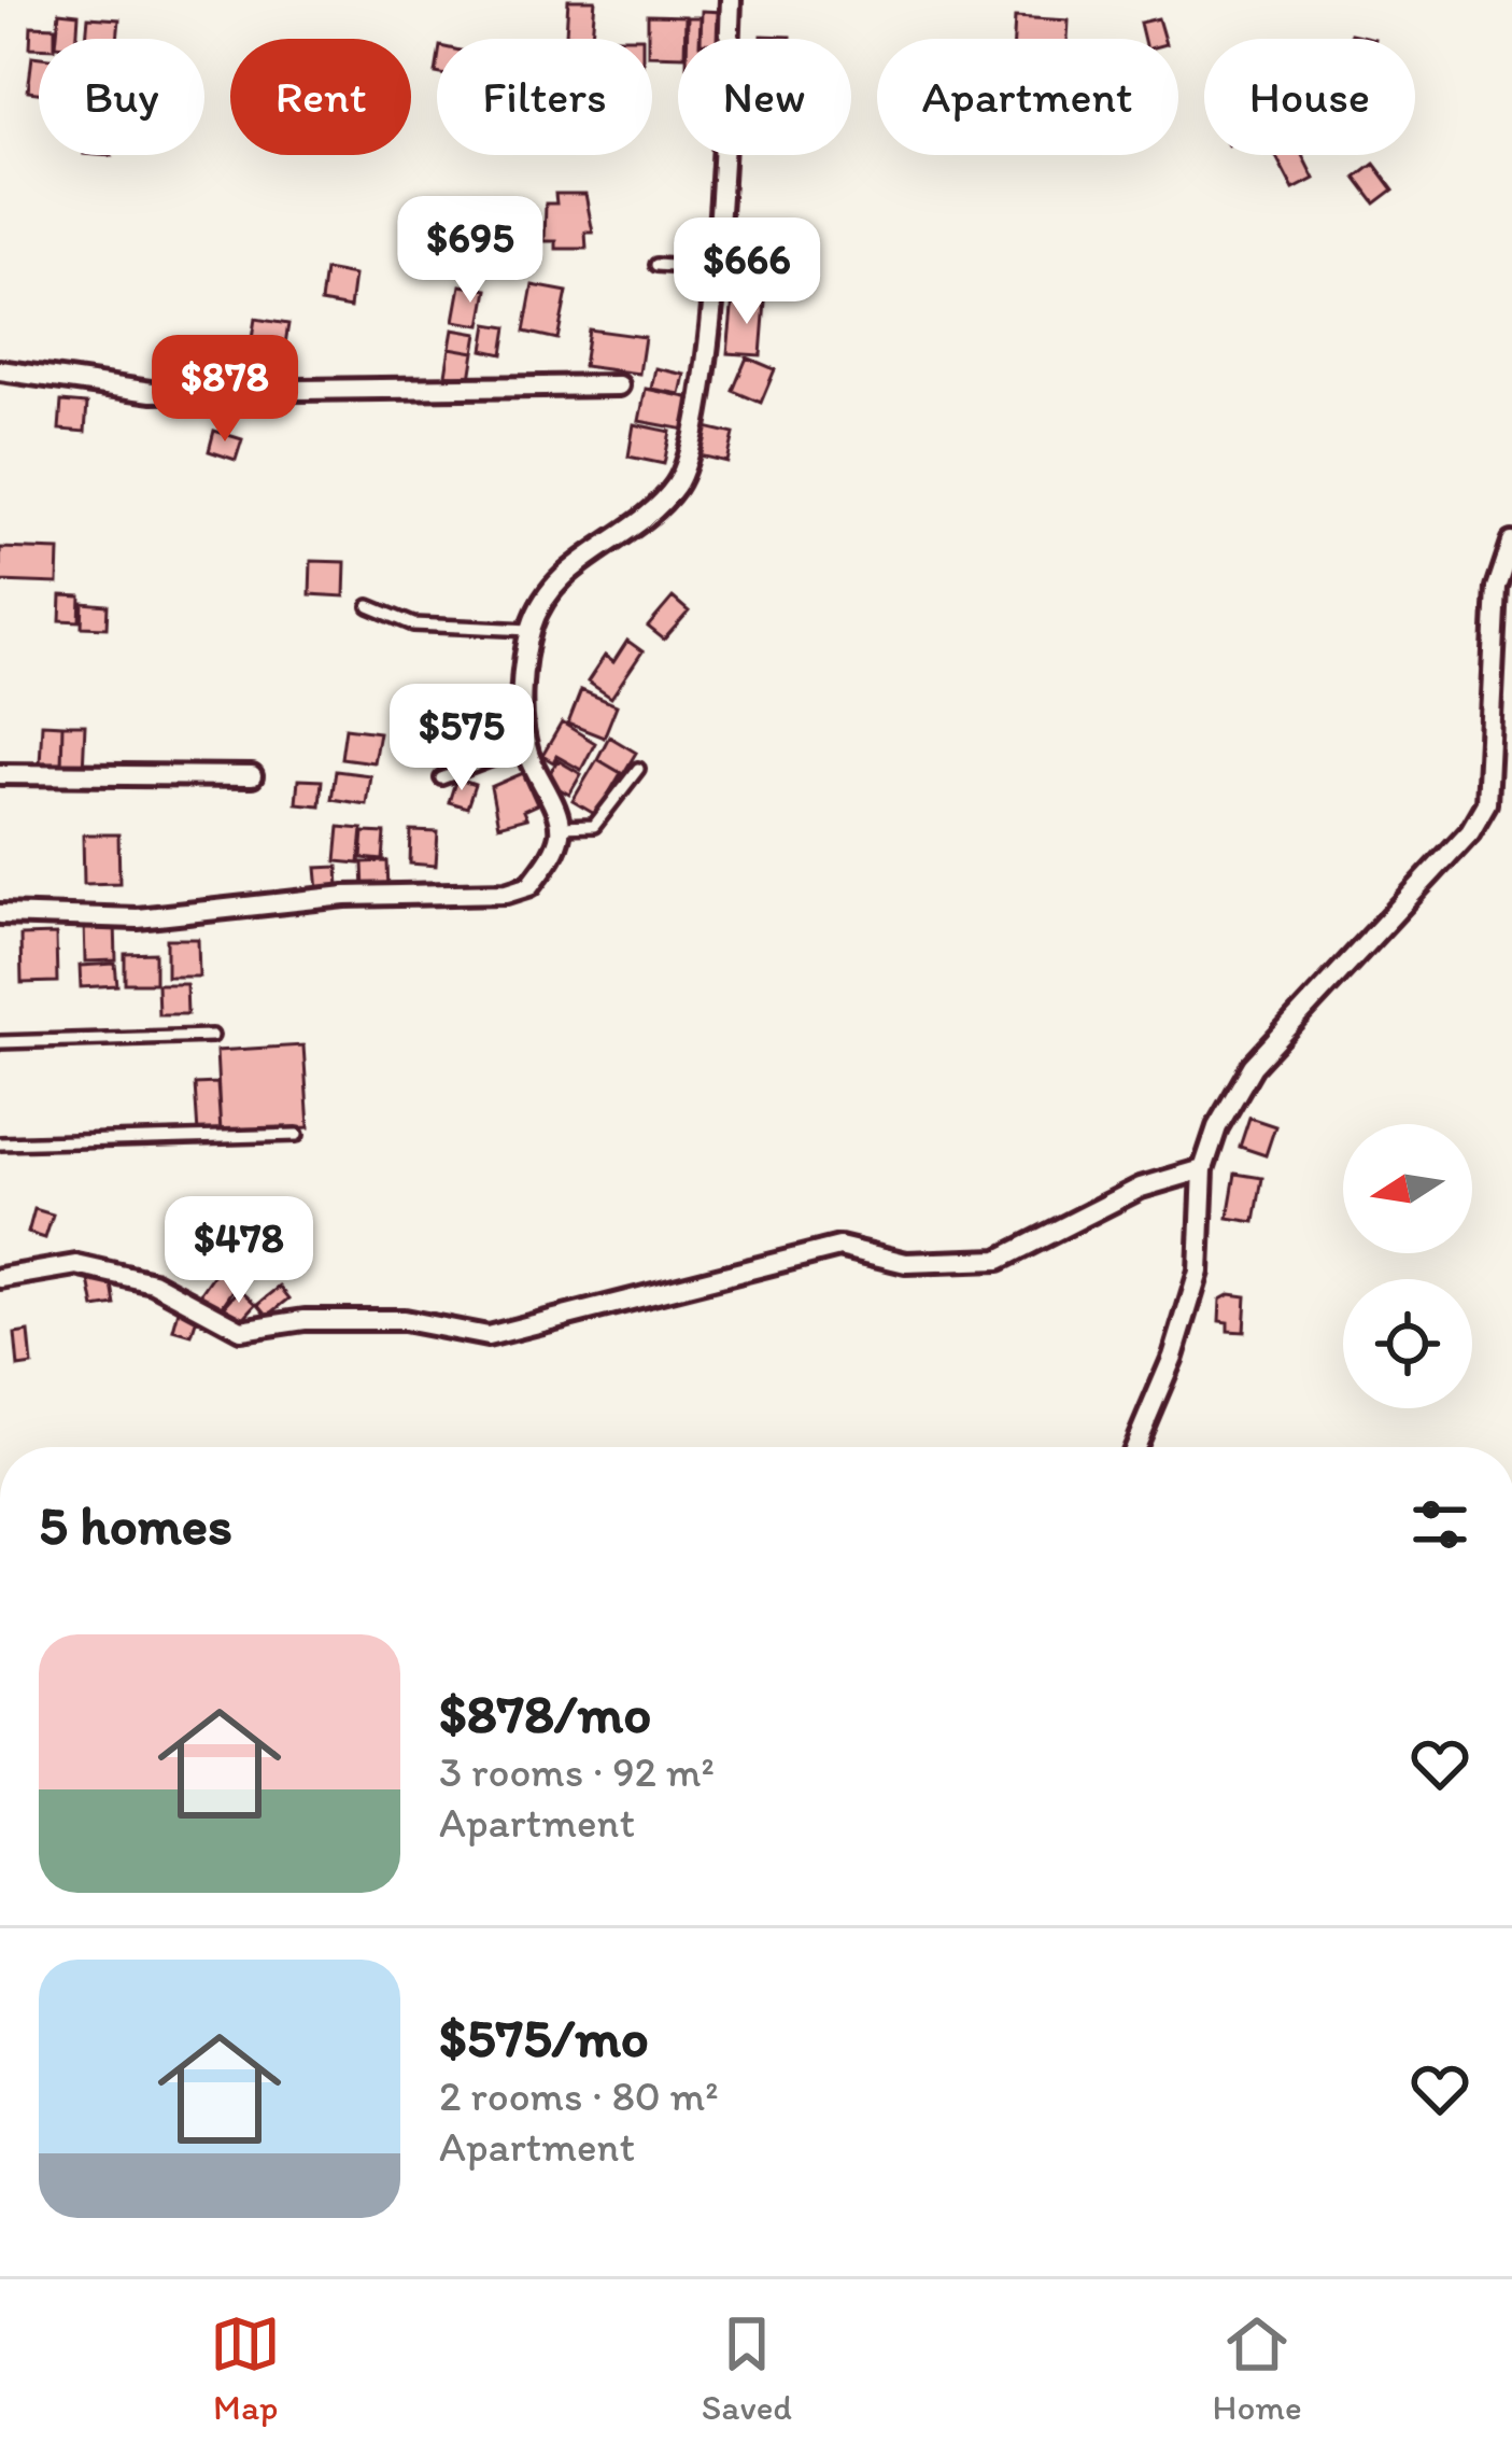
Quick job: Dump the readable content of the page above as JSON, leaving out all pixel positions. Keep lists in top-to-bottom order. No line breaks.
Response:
{"north":"left","page":{"chip":["Buy","Rent","Filters","New","Apartment","House"],"price":["$695","$666","$878","$575","$478"],"heading":"5 homes","list":[{"name":"$878/mo","note":"3 rooms · 92 m² · Apartment"},{"name":"$575/mo","note":"2 rooms · 80 m² · Apartment"}],"tabs":["Map","Saved","Home"]}}
